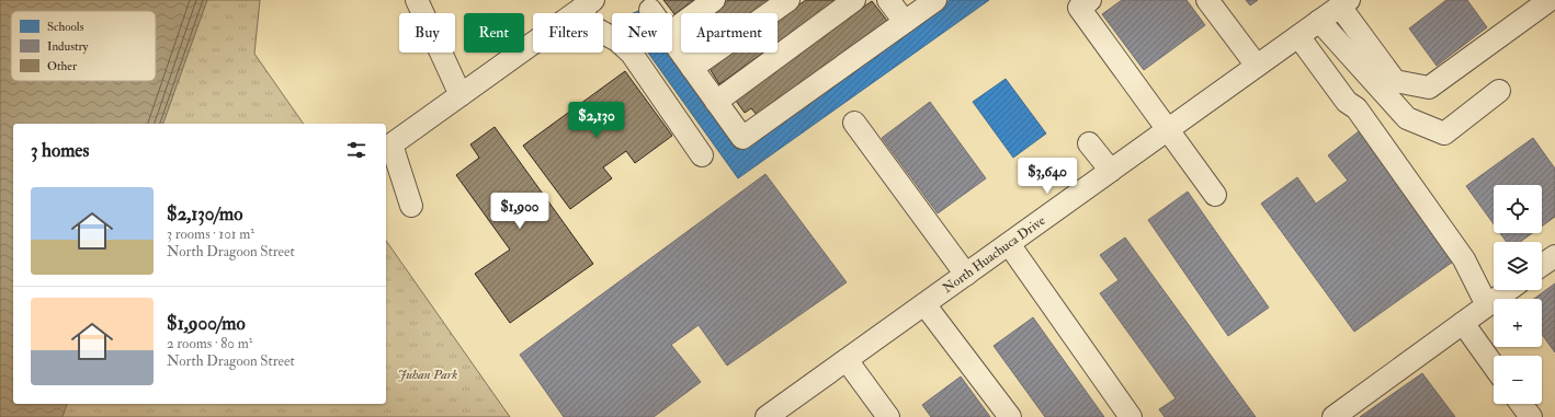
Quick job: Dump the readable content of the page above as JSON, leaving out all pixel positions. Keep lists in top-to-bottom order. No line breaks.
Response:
{"streets":{"street":["North Huachuca Drive"]},"parks":["Juhan Park"],"legend":["Schools","Industry","Other"],"page":{"chip":["Buy","Rent","Filters","New","Apartment"],"price":["$2,130","$3,640","$1,900"],"heading":"3 homes","list":[{"name":"$2,130/mo","note":"3 rooms · 101 m² · North Dragoon Street"},{"name":"$1,900/mo","note":"2 rooms · 80 m² · North Dragoon Street"}],"map_buttons":["+","−"]}}
